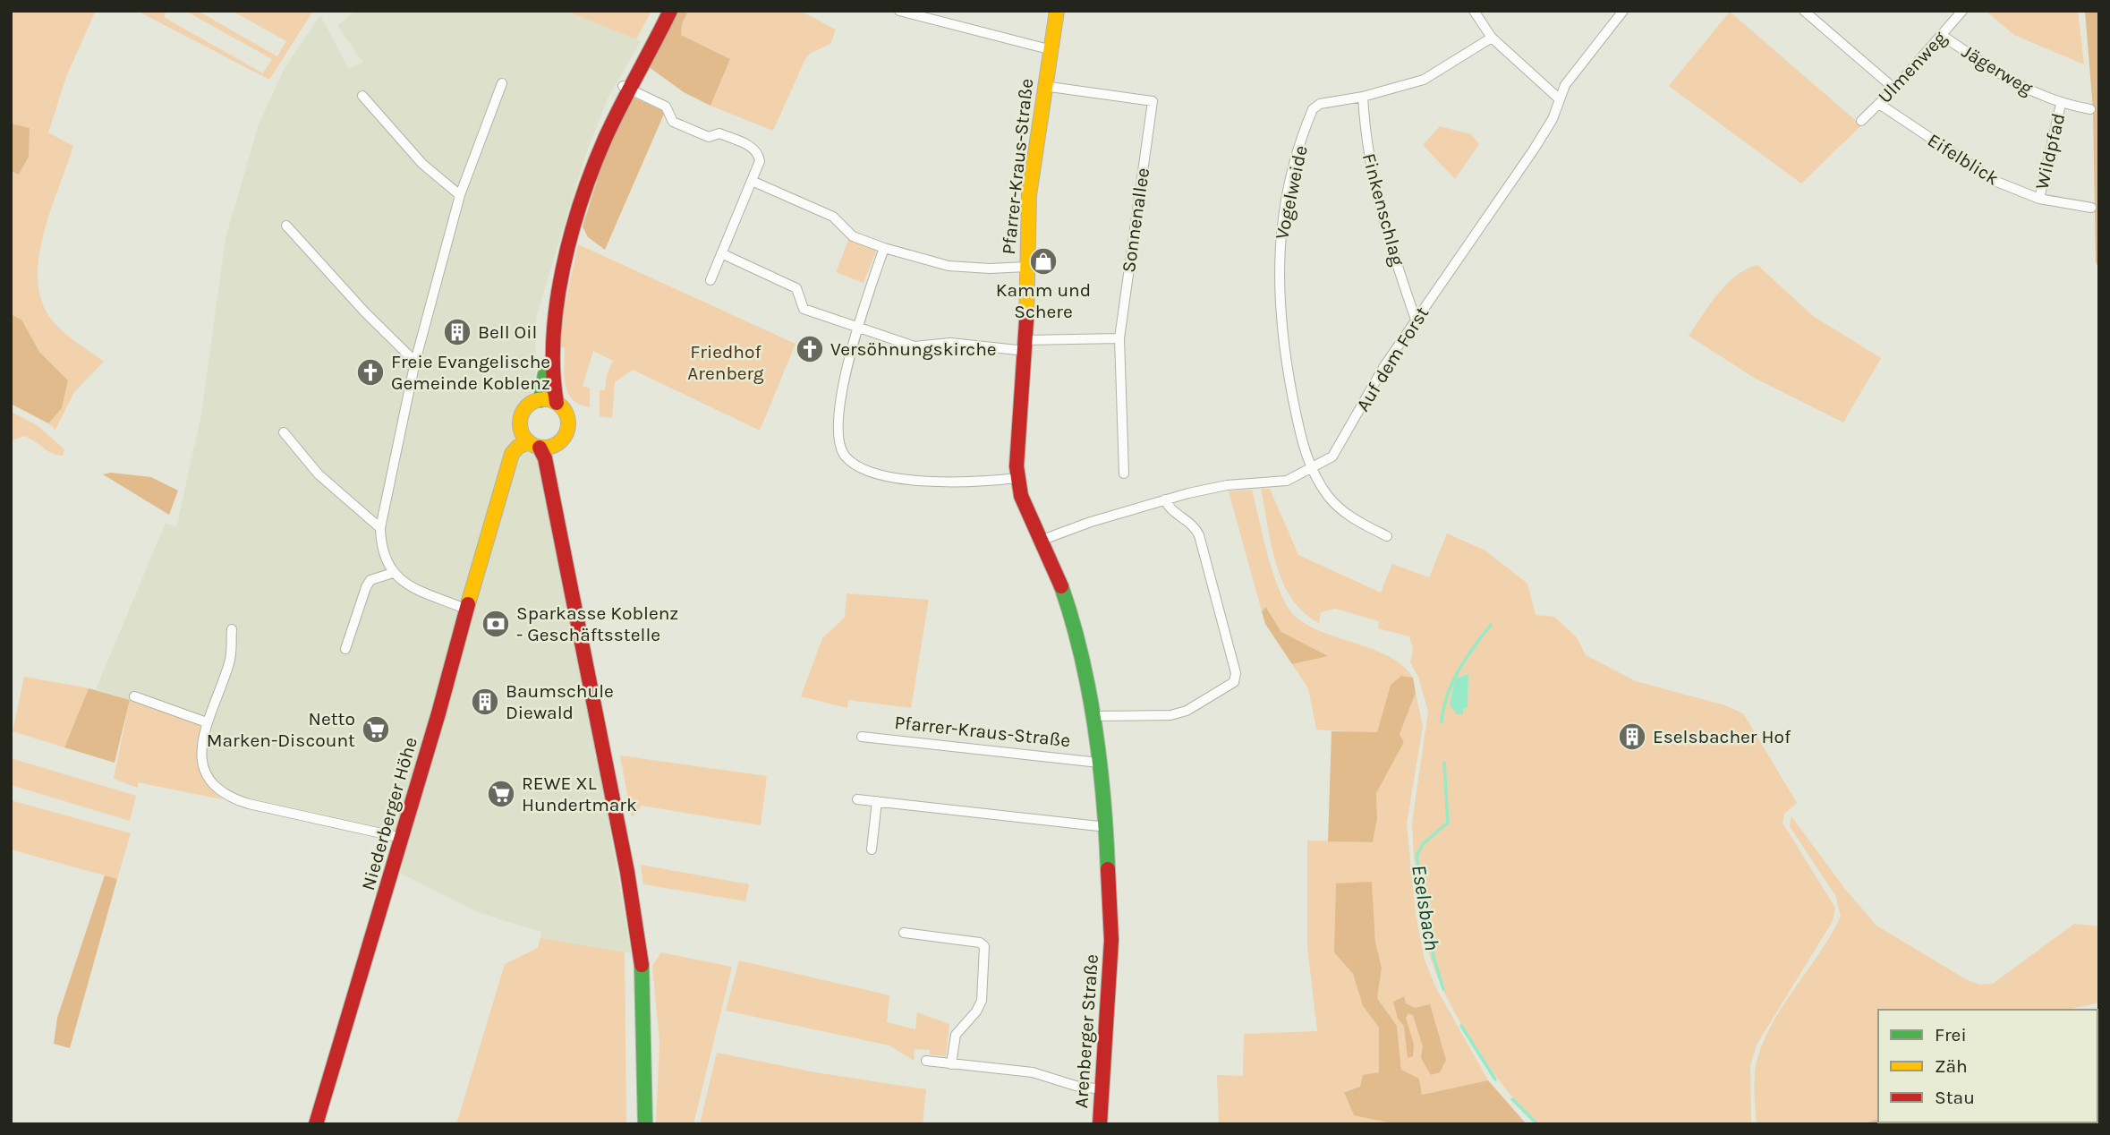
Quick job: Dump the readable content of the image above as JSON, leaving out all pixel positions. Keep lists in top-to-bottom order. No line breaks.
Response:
{"streets":{"street":["Ulmenweg","Jägerweg","Wildpfad","Eifelblick","Pfarrer-Kraus-Straße","Vogelweide","Finkenschlag","Sonnenallee","Auf dem Forst","Niederberger Höhe","Arenberger Straße"]},"crossings":[["Ulmenweg","Jägerweg"],["Ulmenweg","Eifelblick"],["Jägerweg","Wildpfad"],["Wildpfad","Eifelblick"],["Pfarrer-Kraus-Straße","Sonnenallee"],["Pfarrer-Kraus-Straße","Auf dem Forst"],["Pfarrer-Kraus-Straße","Arenberger Straße"],["Vogelweide","Finkenschlag"],["Vogelweide","Auf dem Forst"],["Finkenschlag","Auf dem Forst"]],"water":["Eselsbach"],"parks":["Friedhof Arenberg"],"places":{"shop":["Kamm und Schere"],"building":["Bell Oil","Baumschule Diewald","Eselsbacher Hof"],"church":["Versöhnungskirche","Freie Evangelische Gemeinde Koblenz"],"bank":["Sparkasse Koblenz - Geschäftsstelle"],"supermarket":["Netto Marken-Discount","REWE XL Hundertmark"]},"legend":["Frei","Zäh","Stau"]}
